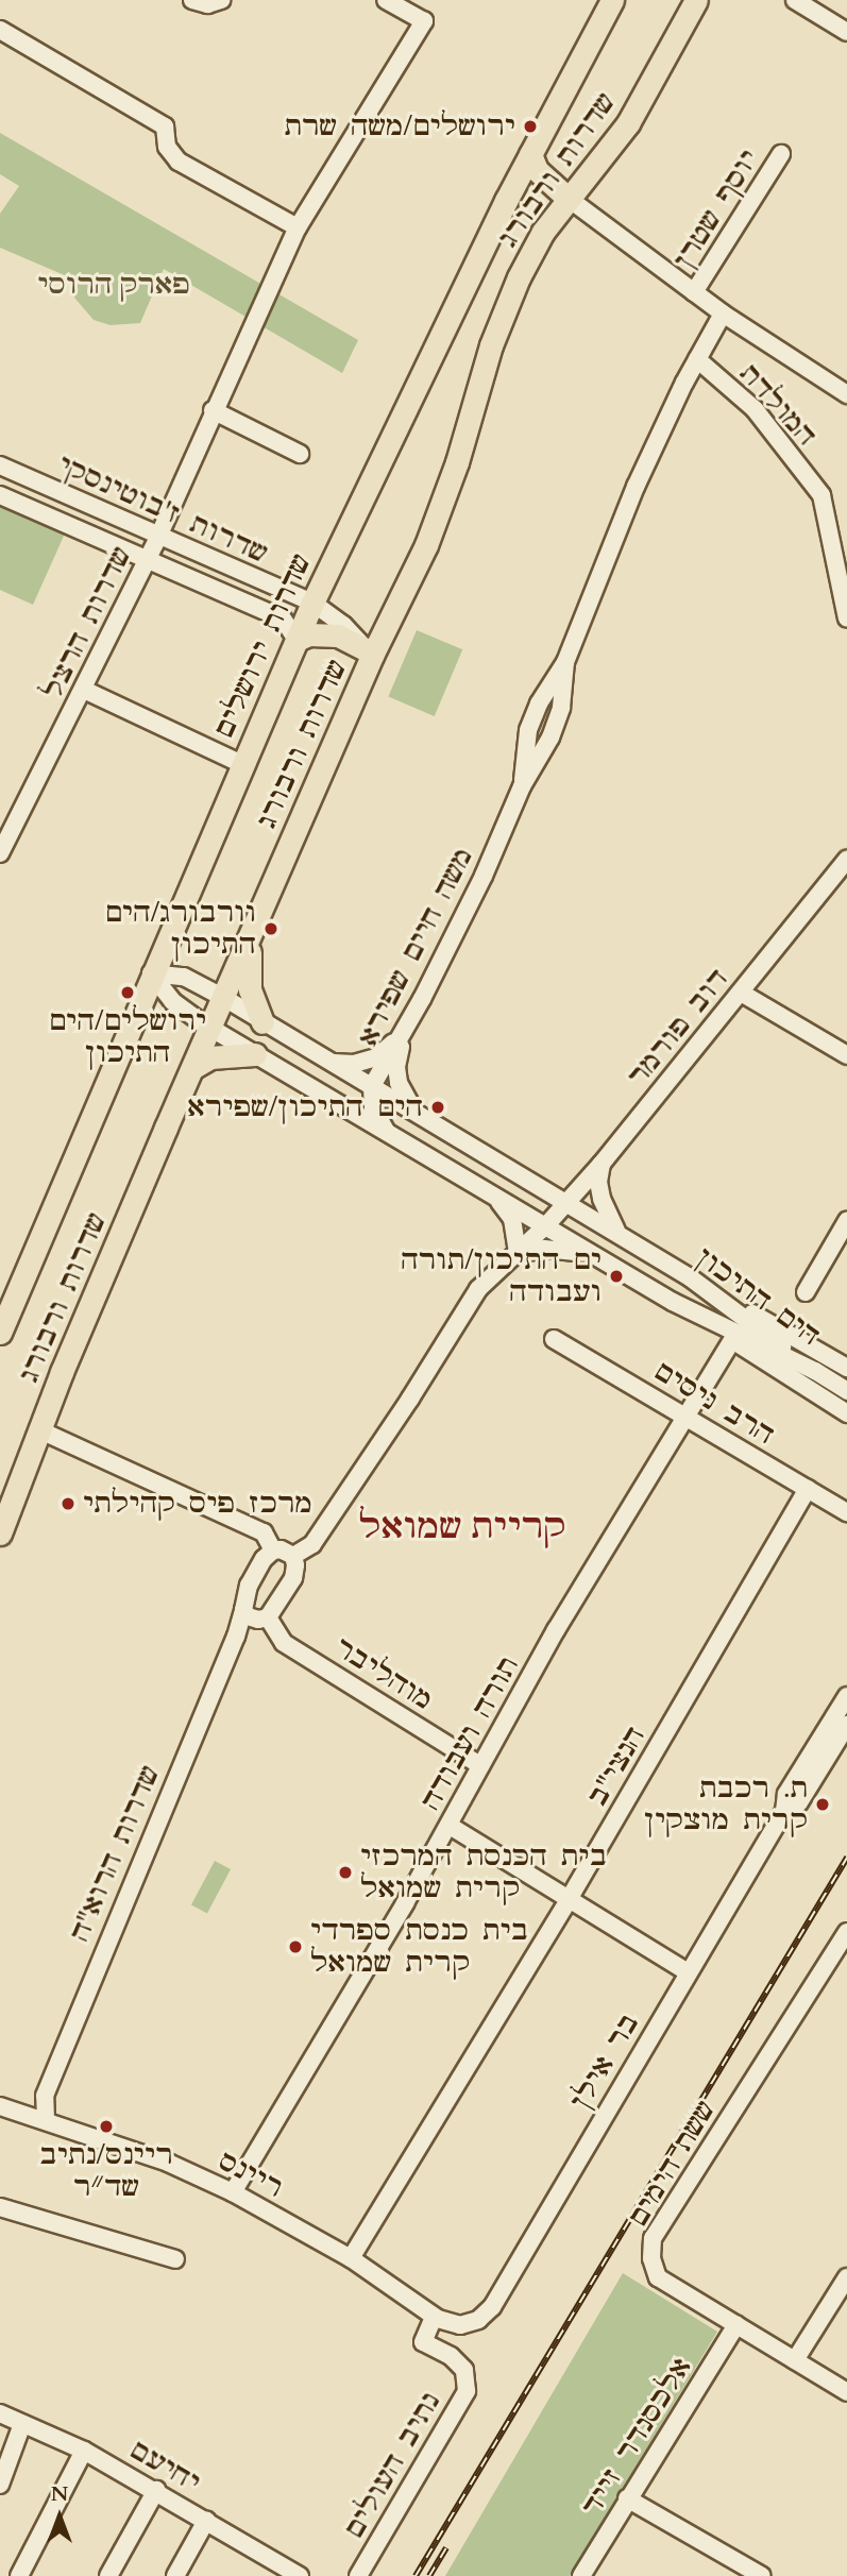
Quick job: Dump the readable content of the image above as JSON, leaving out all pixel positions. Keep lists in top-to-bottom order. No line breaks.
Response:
{"streets":{"main road":["שדרות ורבורג","שדרות ירושלים"],"street":["יוסף שטרן","המולדת","שדרות ז'בוטינסקי","שדרות הרצל","משה חיים שפירא","דוב פורמר","הים התיכון","הרב ניסים","מוהליבר","תורה ועבודה","הנצי\"ב","שדרות הרוא\"ה","בר אילן","ששת הימים","ריינס","אלכסנדר זייד","נתיב העולים","יחיעם"]},"crossings":[["שדרות ורבורג","יוסף שטרן"],["שדרות ורבורג","שדרות ז'בוטינסקי"],["שדרות ורבורג","הים התיכון"],["יוסף שטרן","משה חיים שפירא"],["המולדת","משה חיים שפירא"],["שדרות ז'בוטינסקי","שדרות הרצל"],["שדרות ז'בוטינסקי","שדרות ירושלים"],["שדרות ירושלים","הים התיכון"],["משה חיים שפירא","הים התיכון"],["דוב פורמר","הים התיכון"],["הרב ניסים","תורה ועבודה"],["הרב ניסים","הנצי\"ב"],["מוהליבר","תורה ועבודה"],["תורה ועבודה","ריינס"],["הנצי\"ב","ריינס"],["שדרות הרוא\"ה","ריינס"],["בר אילן","ריינס"],["ששת הימים","אלכסנדר זייד"],["ריינס","נתיב העולים"]],"districts":["קריית שמואל"],"parks":["פארק הרוסי"],"places":["ירושלים/משה שרת","וורבורג/הים התיכון","ירושלים/הים התיכון","הים התיכון/שפירא","ים התיכון/תורה ועבודה","מרכז פיס קהילתי","ת. רכבת קרית מוצקין","בית הכנסת המרכזי קרית שמואל","בית כנסת ספרדי קרית שמואל","ריינס/נתיב שד״ר"],"north":"top"}
